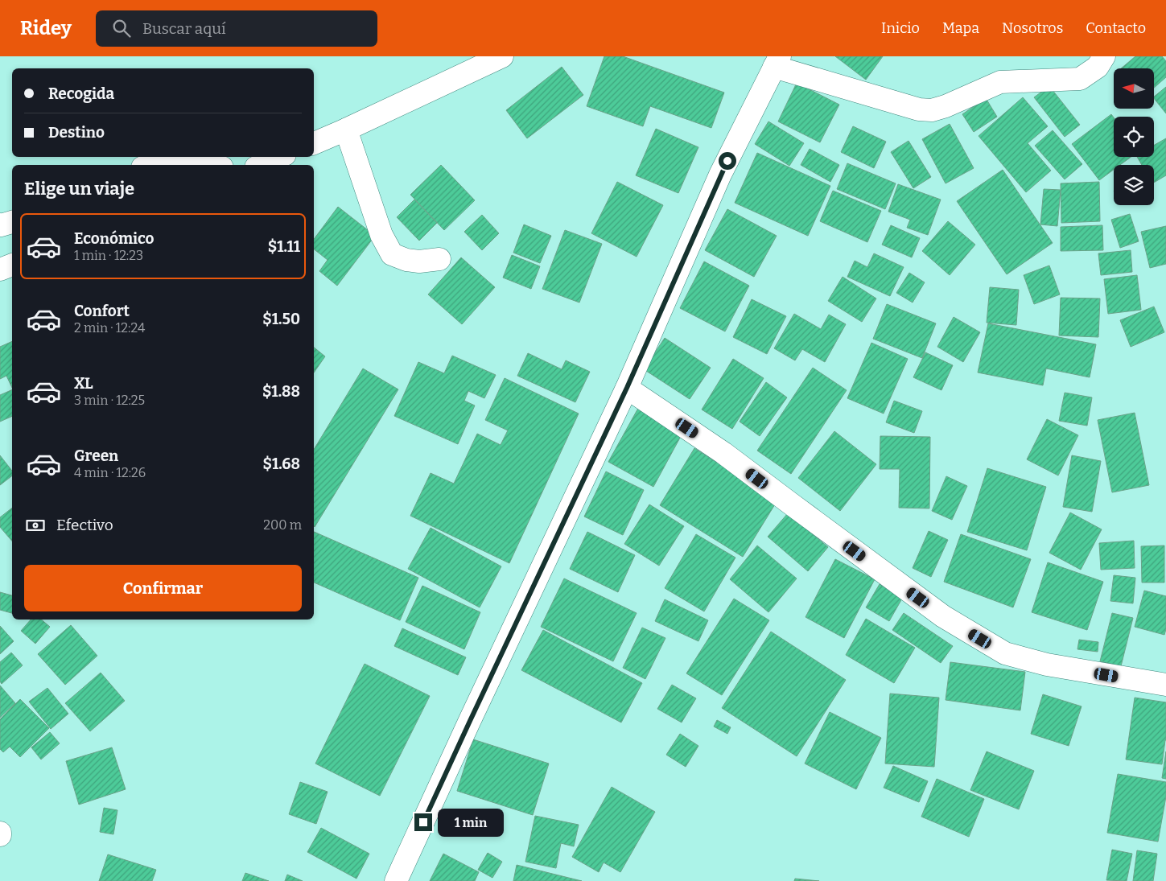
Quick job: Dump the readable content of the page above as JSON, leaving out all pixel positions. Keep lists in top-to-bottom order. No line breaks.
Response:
{"north":"left","page":{"header":"Ridey","search":"Buscar aquí","nav":["Inicio","Mapa","Nosotros","Contacto"],"banner":["Recogida","Destino"],"heading":"Elige un viaje","list":[{"name":"Económico","note":"1 min · 12:23","value":"$1.11"},{"name":"Confort","note":"2 min · 12:24","value":"$1.50"},{"name":"XL","note":"3 min · 12:25","value":"$1.88"},{"name":"Green","note":"4 min · 12:26","value":"$1.68"}],"pay":["Efectivo","200 m"],"buttons":"Confirmar","bubble":"1 min"}}
